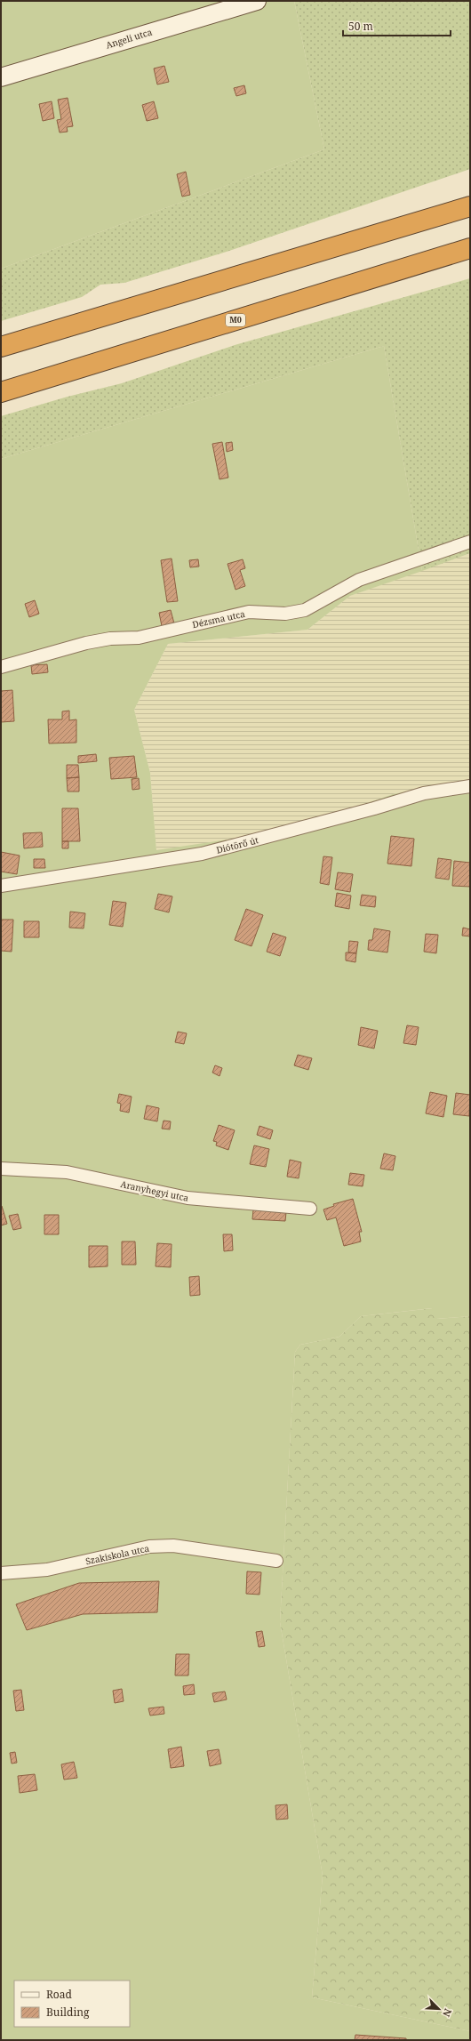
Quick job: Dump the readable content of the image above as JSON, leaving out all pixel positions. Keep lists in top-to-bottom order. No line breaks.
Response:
{"streets":{"highway":["M0"],"street":["Angeli utca","Dézsma utca","Diótörő út","Aranyhegyi utca","Szakiskola utca"]},"legend":["Road","Building"],"scale_bar":"50 m","north":"bottom right"}
